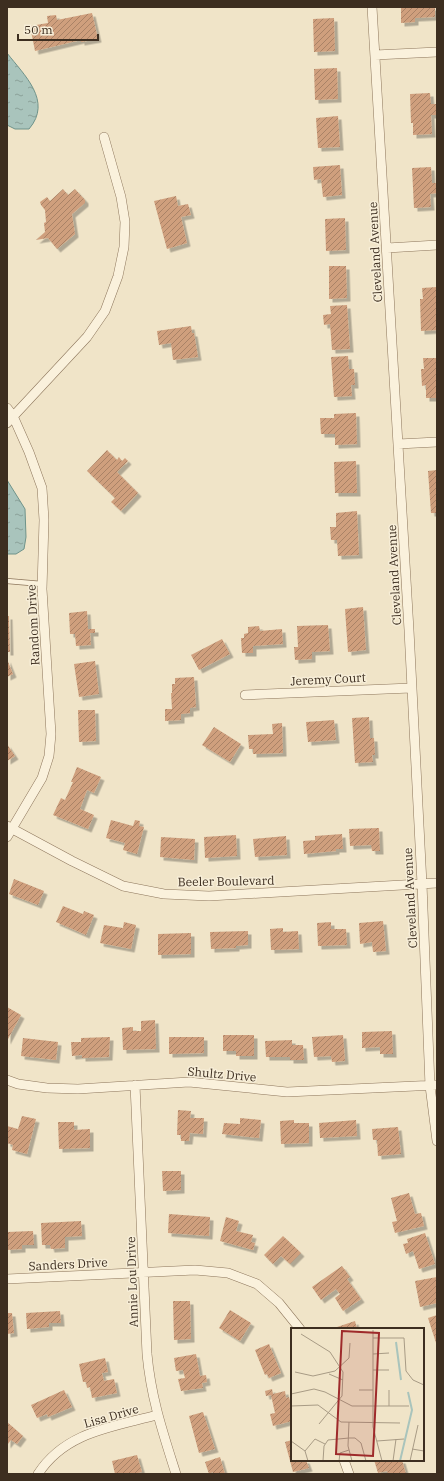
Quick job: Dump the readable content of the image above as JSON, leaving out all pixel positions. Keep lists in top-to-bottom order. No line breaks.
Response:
{"streets":{"street":["Cleveland Avenue","Random Drive","Jeremy Court","Beeler Boulevard","Shultz Drive","Sanders Drive","Annie Lou Drive","Lisa Drive"]},"crossings":[["Cleveland Avenue","Jeremy Court"],["Cleveland Avenue","Beeler Boulevard"],["Cleveland Avenue","Shultz Drive"],["Random Drive","Beeler Boulevard"],["Shultz Drive","Annie Lou Drive"],["Sanders Drive","Annie Lou Drive"],["Annie Lou Drive","Lisa Drive"]],"scale_bar":"50 m"}
